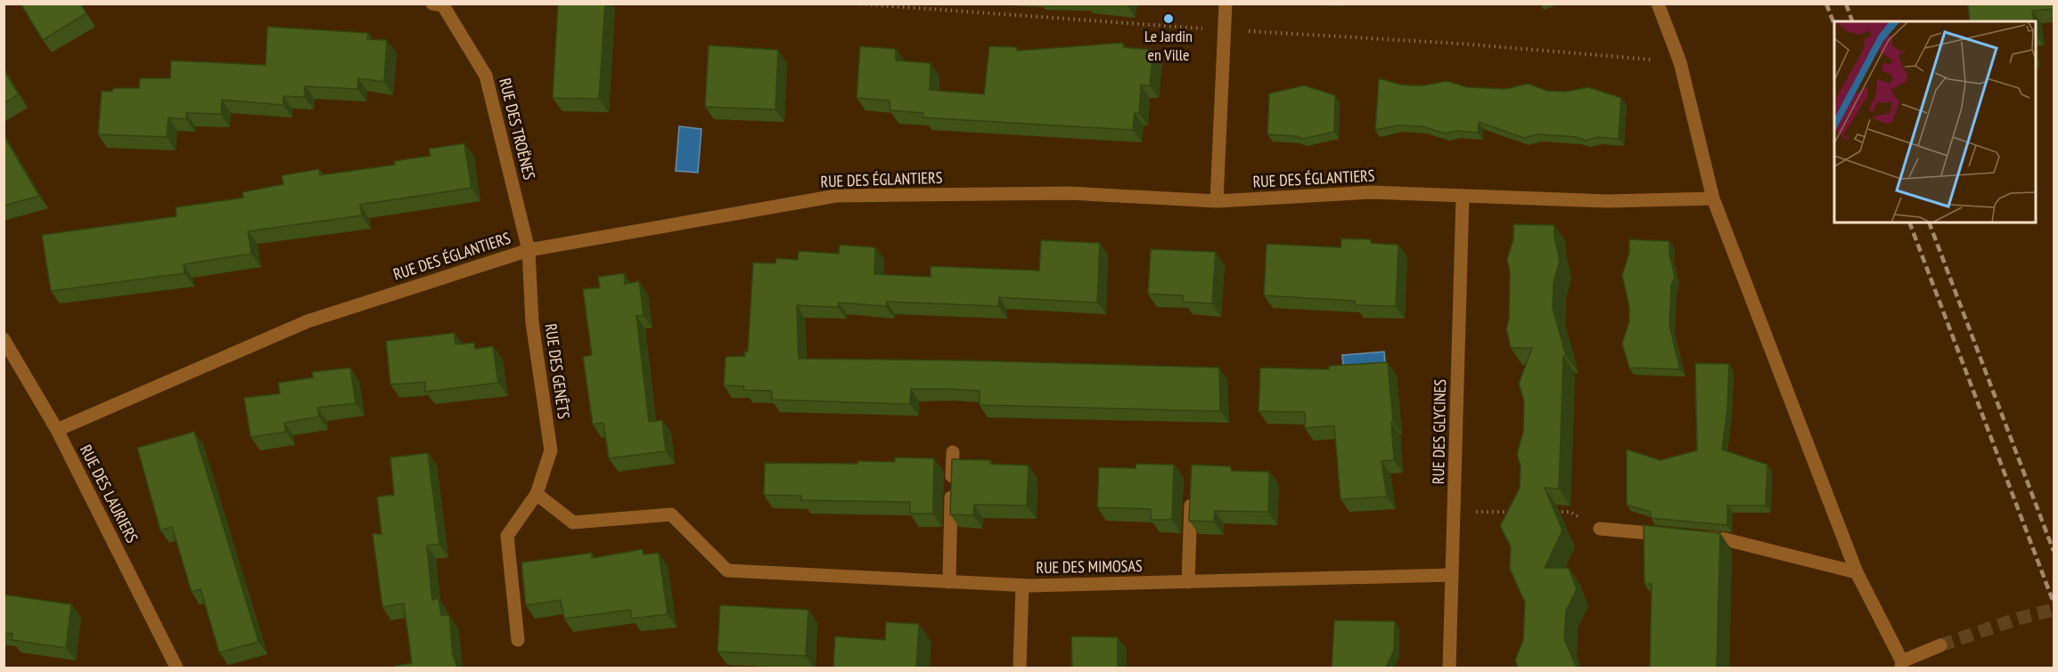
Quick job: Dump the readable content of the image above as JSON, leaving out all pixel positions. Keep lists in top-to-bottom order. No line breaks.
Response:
{"streets":{"street":["RUE DES TROËNES","RUE DES ÉGLANTIERS","RUE DES GENÊTS","RUE DES GLYCINES","RUE DES LAURIERS","RUE DES MIMOSAS"]},"crossings":[["RUE DES TROËNES","RUE DES ÉGLANTIERS"],["RUE DES TROËNES","RUE DES GENÊTS"],["RUE DES ÉGLANTIERS","RUE DES GENÊTS"],["RUE DES ÉGLANTIERS","RUE DES GLYCINES"],["RUE DES ÉGLANTIERS","RUE DES LAURIERS"],["RUE DES GENÊTS","RUE DES MIMOSAS"],["RUE DES GLYCINES","RUE DES MIMOSAS"]],"places":["Le Jardin en Ville"]}
